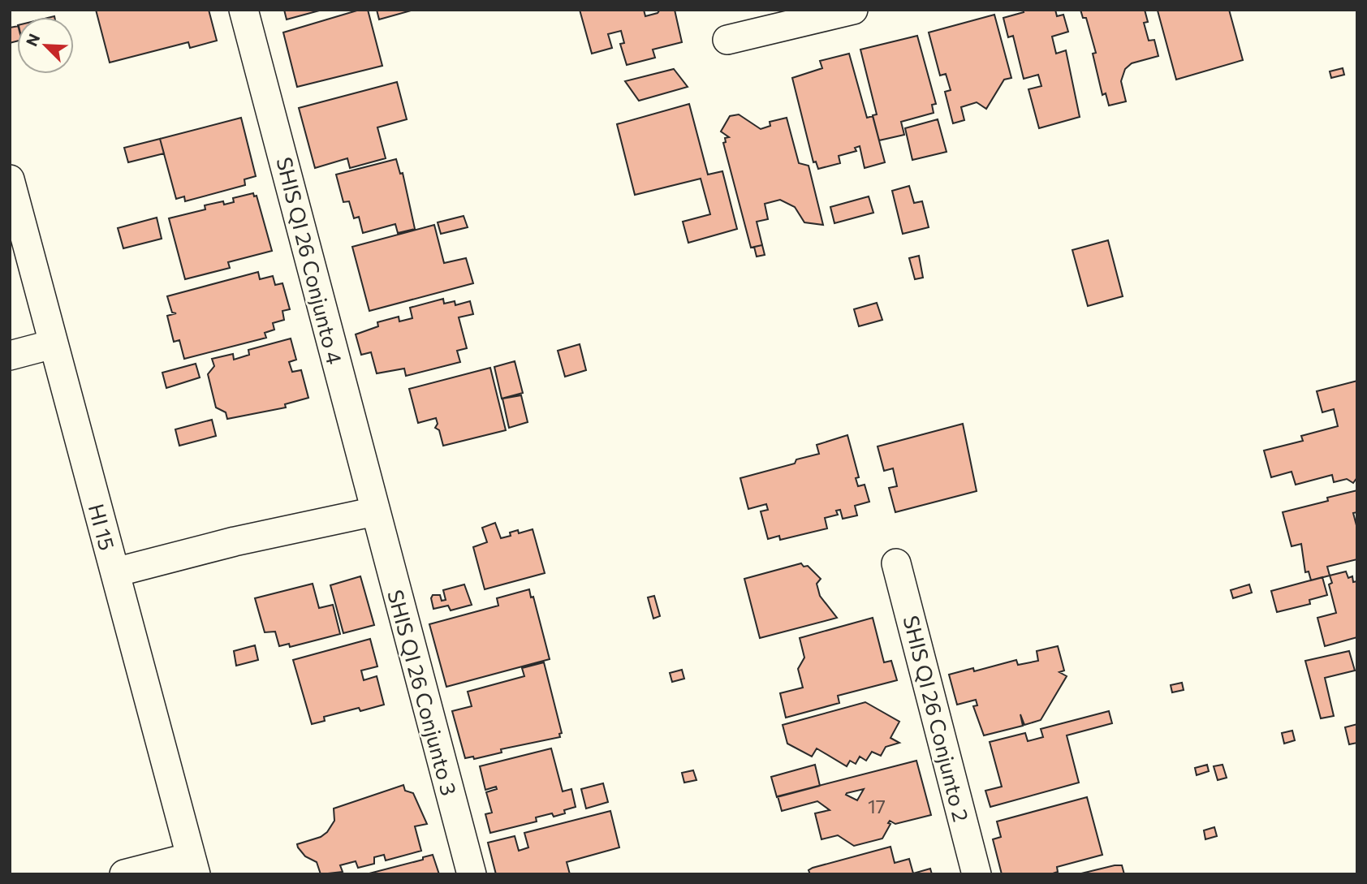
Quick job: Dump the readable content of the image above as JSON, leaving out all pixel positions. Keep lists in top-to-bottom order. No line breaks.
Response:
{"streets":{"street":["SHIS QI 26 Conjunto 4","HI 15","SHIS QI 26 Conjunto 3","SHIS QI 26 Conjunto 2"]},"crossings":[["SHIS QI 26 Conjunto 4","SHIS QI 26 Conjunto 3"]],"house_numbers":["17"],"north":"top left"}
